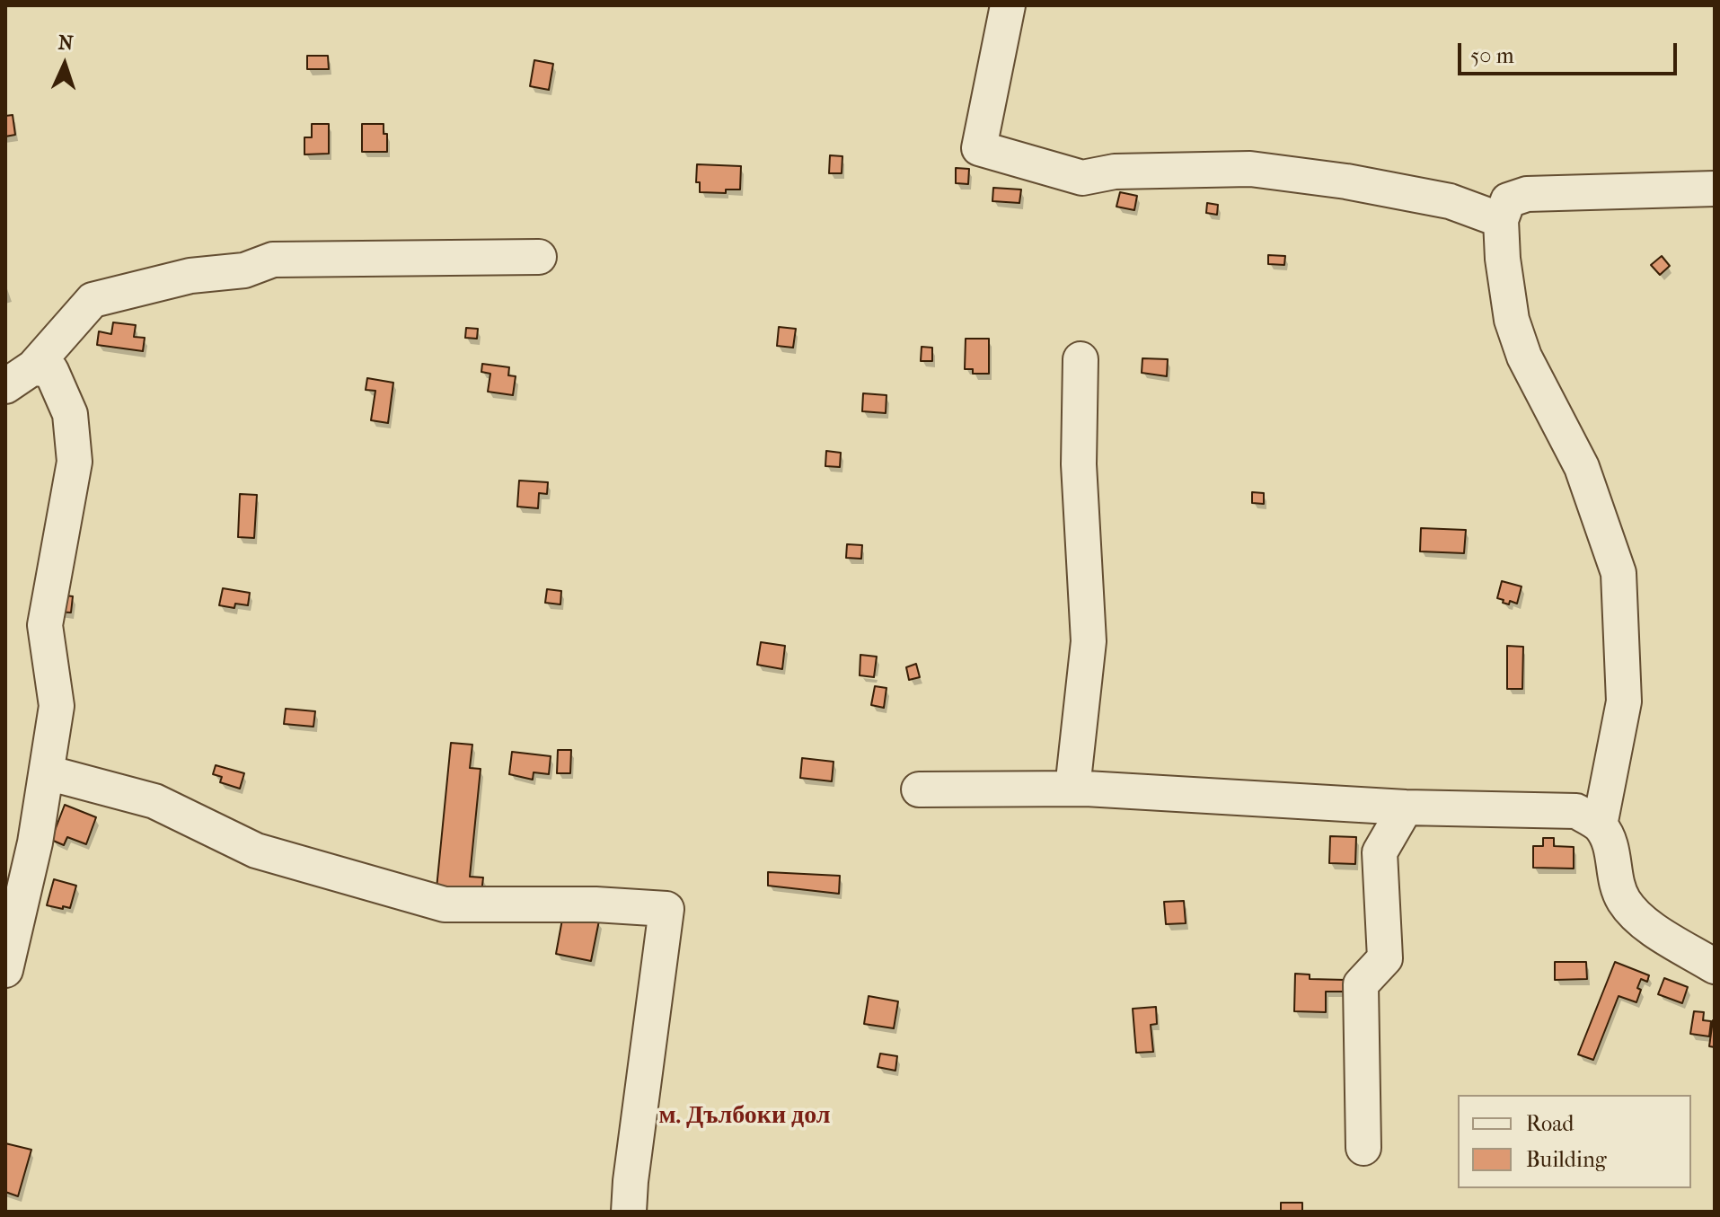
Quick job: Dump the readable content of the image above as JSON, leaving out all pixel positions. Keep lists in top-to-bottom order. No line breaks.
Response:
{"districts":["м. Дълбоки дол"],"legend":["Road","Building"],"scale_bar":"50 m","north":"top"}
